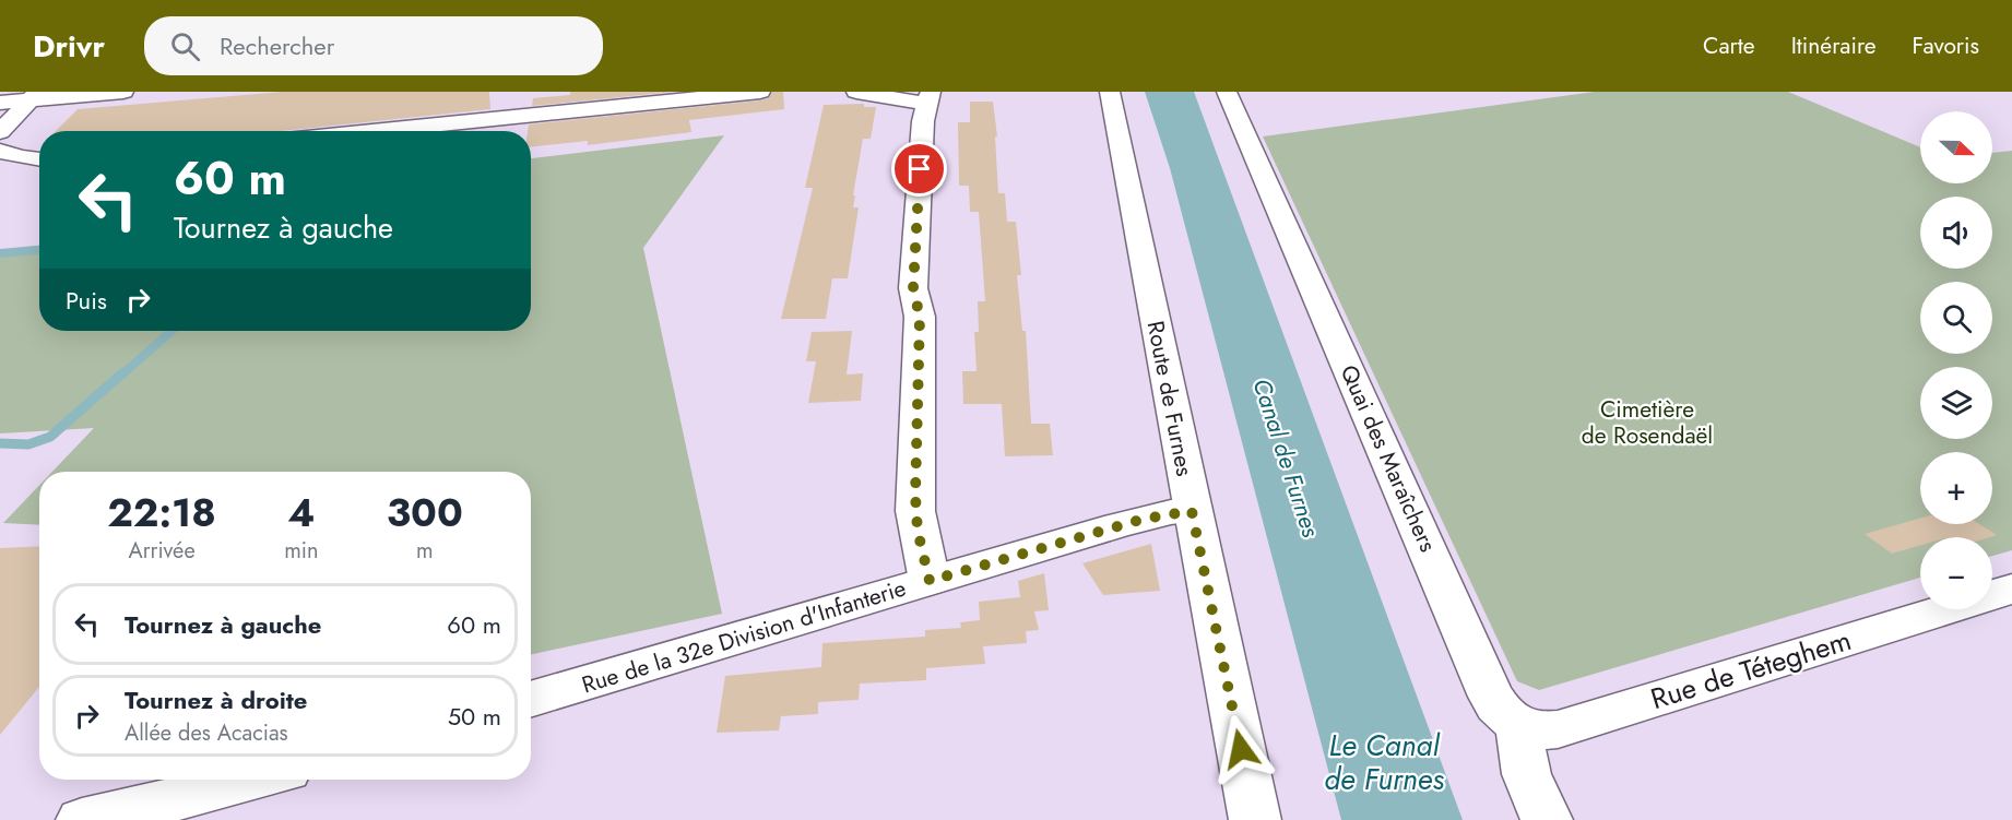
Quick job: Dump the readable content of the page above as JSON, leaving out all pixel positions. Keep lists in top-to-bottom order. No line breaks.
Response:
{"streets":{"street":["Route de Furnes","Quai des Maraîchers","Rue de la 32e Division d'Infanterie","Rue de Téteghem"]},"crossings":[["Route de Furnes","Rue de la 32e Division d'Infanterie"],["Quai des Maraîchers","Rue de Téteghem"]],"water":["Canal de Furnes","Le Canal de Furnes"],"parks":["Cimetière de Rosendaël"],"north":"right","page":{"header":"Drivr","search":"Rechercher","nav":["Carte","Itinéraire","Favoris"],"map_buttons":["+","−"],"turn":["60 m","Tournez à gauche"],"then":"Puis","eta":["22:18","Arrivée","4","min","300","m"],"list":[{"name":"Tournez à gauche","value":"60 m"},{"name":"Tournez à droite","note":"Allée des Acacias","value":"50 m"}]}}
